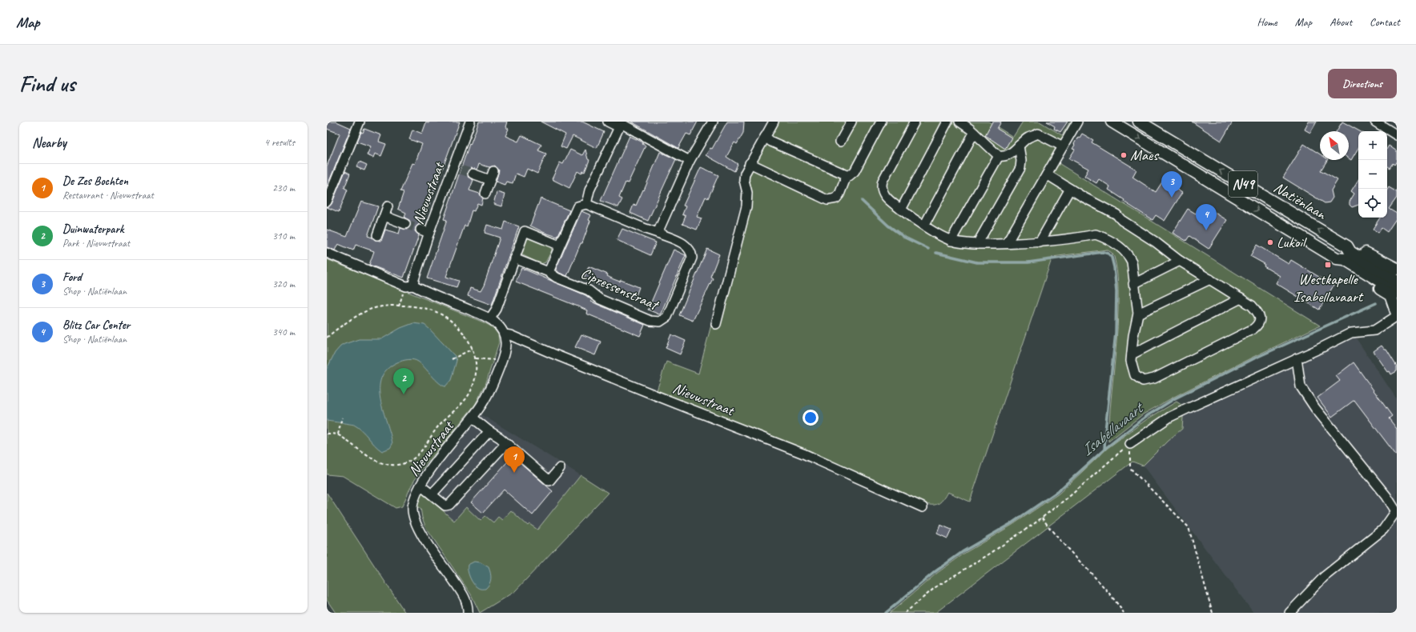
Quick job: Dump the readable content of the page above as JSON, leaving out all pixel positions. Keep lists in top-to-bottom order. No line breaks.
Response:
{"streets":{"main road":["N49","Natiënlaan"],"street":["Nieuwstraat","Cipressenstraat"]},"water":["Isabellavaart"],"places":{"other":["Maes","Lukoil"],"transit":["Westkapelle Isabellavaart"]},"north":"top left","page":{"header":"Map","nav":["Home","Map","About","Contact"],"buttons":"Directions","title":"Find us","heading":["Nearby","4 results"],"map_buttons":["+","−"],"list":[{"mark":"1","name":"De Zes Bochten","note":"Restaurant · Nieuwstraat","value":"230 m"},{"mark":"2","name":"Duinwaterpark","note":"Park · Nieuwstraat","value":"310 m"},{"mark":"3","name":"Ford","note":"Shop · Natiënlaan","value":"320 m"},{"mark":"4","name":"Blitz Car Center","note":"Shop · Natiënlaan","value":"340 m"}],"pins":["3","4","2","1"]}}
